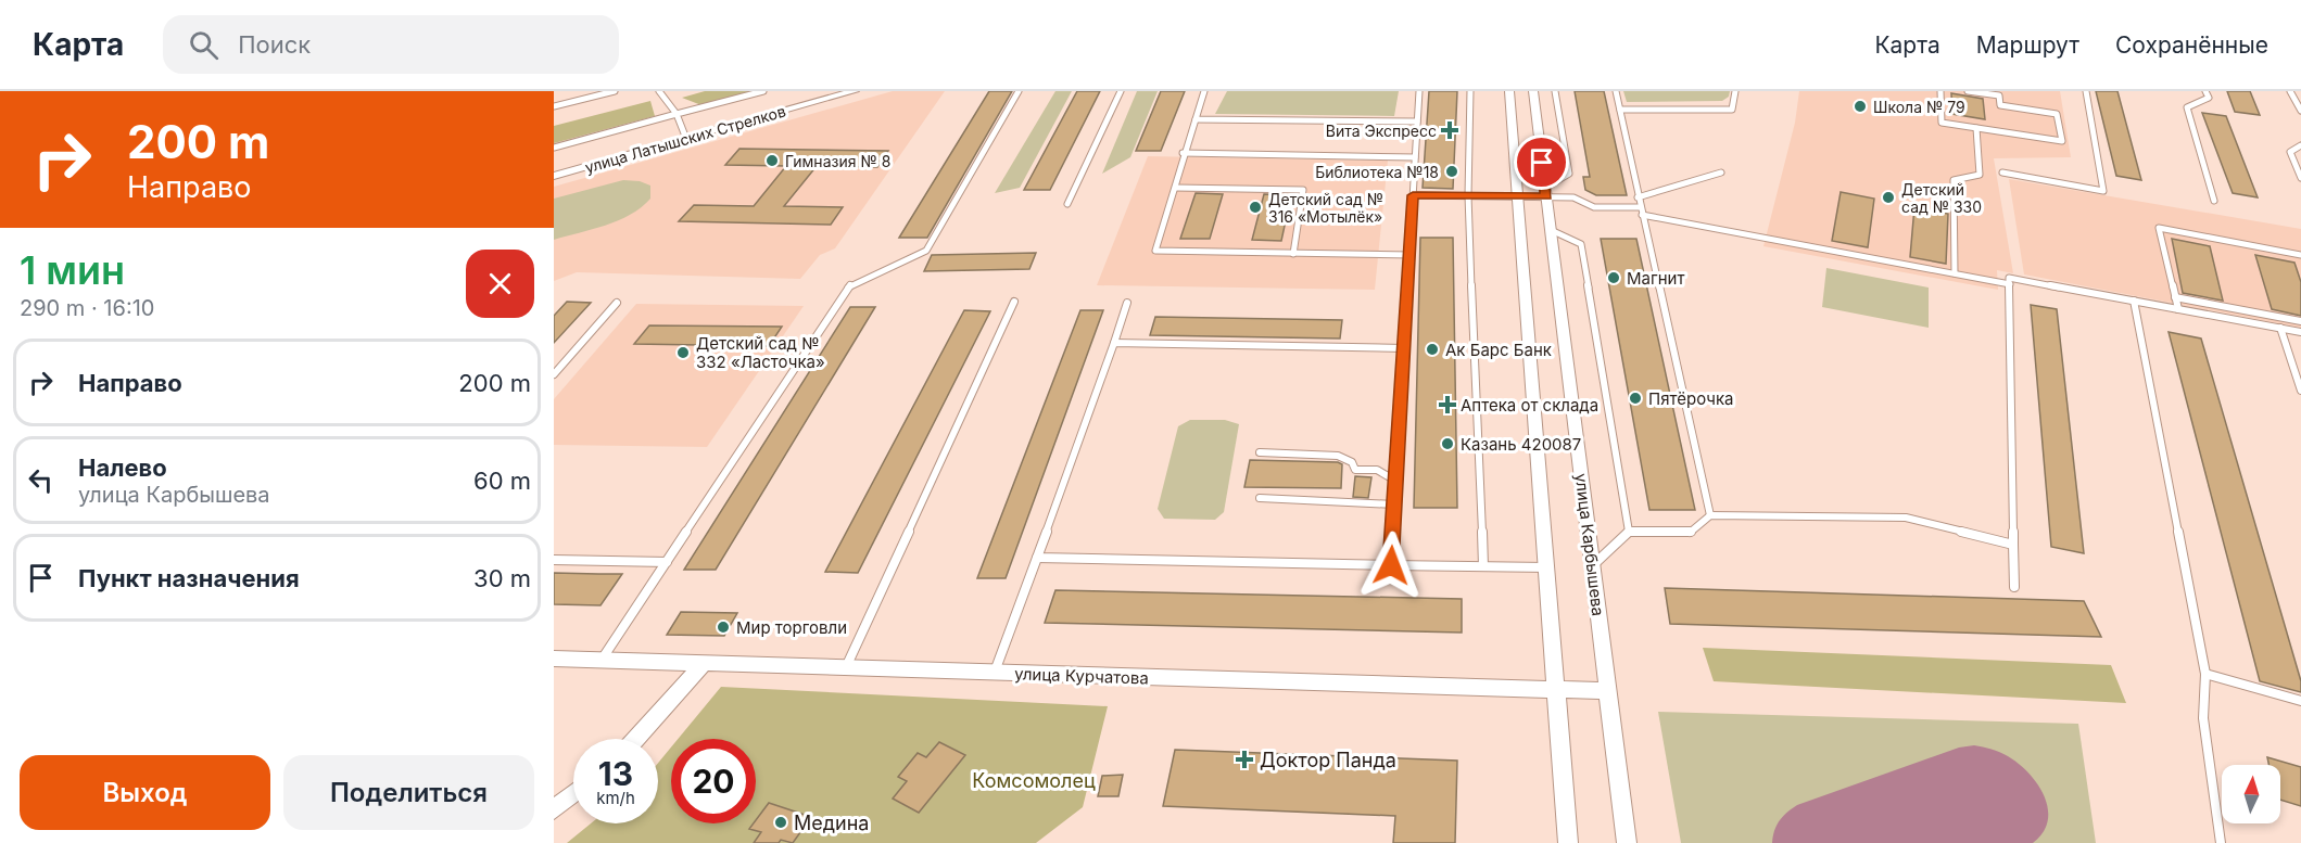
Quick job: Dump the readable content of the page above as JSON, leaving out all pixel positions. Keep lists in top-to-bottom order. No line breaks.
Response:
{"streets":{"street":["улица Латышских Стрелков","улица Карбышева","улица Курчатова"]},"crossings":[["улица Карбышева","улица Курчатова"]],"parks":["Комсомолец"],"places":{"other":["Школа № 79","Гимназия № 8","Библиотека №18","Детский сад № 330","Детский сад № 316 «Мотылёк»","Магнит","Ак Барс Банк","Детский сад № 332 «Ласточка»","Пятёрочка","Казань 420087","Мир торговли","Медина"],"health":["Вита Экспресс","Аптека от склада","Доктор Панда"]},"north":"top","page":{"header":"Карта","search":"Поиск","nav":["Карта","Маршрут","Сохранённые"],"turn":["200 m","Направо"],"heading":["1 мин","290 m · 16:10"],"list":[{"name":"Направо","value":"200 m"},{"name":"Налево","note":"улица Карбышева","value":"60 m"},{"name":"Пункт назначения","value":"30 m"}],"speed":"13 km/h","limit":"20","buttons":["Выход","Поделиться"]}}
